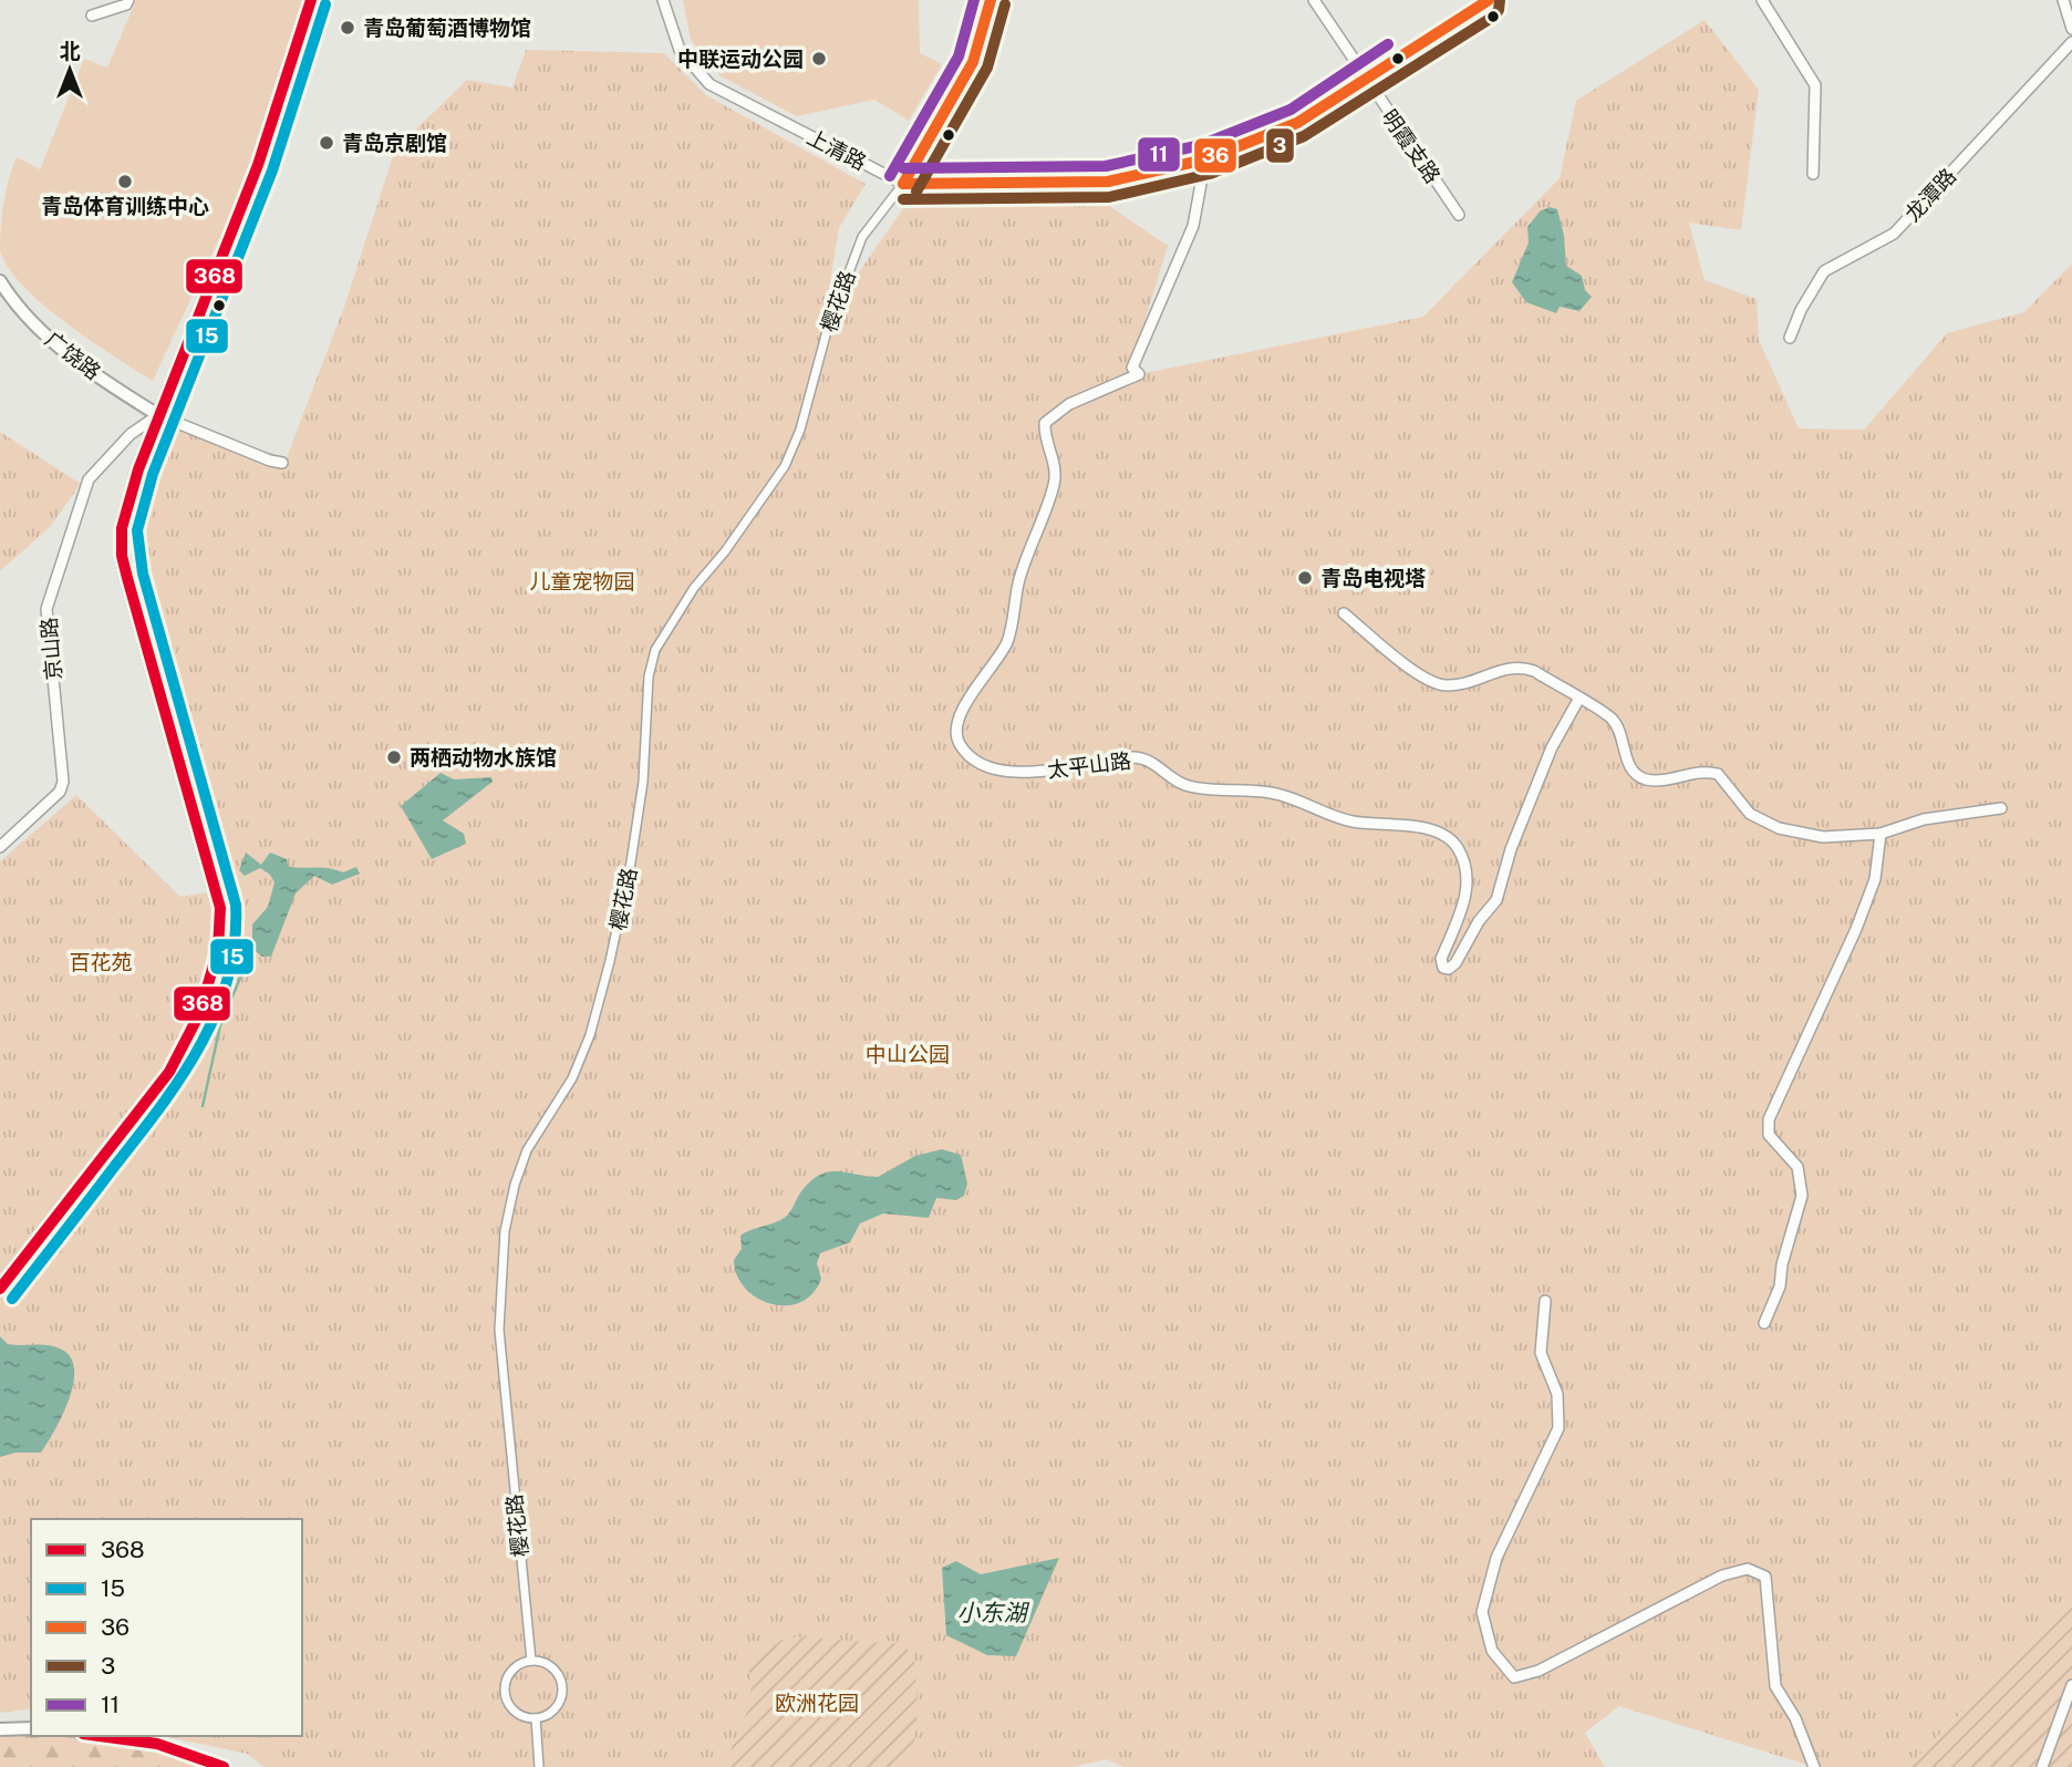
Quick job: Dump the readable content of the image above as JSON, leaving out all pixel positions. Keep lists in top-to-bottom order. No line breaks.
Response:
{"streets":{"street":["明霞支路","上清路","龙潭路","樱花路","广饶路","京山路","太平山路"]},"crossings":[["明霞支路","上清路"],["上清路","樱花路"],["上清路","太平山路"],["广饶路","京山路"]],"water":["小东湖"],"parks":["儿童宠物园","百花苑","中山公园","欧洲花园"],"places":["青岛葡萄酒博物馆","中联运动公园","青岛京剧馆","青岛体育训练中心","青岛电视塔","两栖动物水族馆"],"lines":["transit line 368","transit line 36","transit line 3","transit line 11","transit line 15"],"legend":["368","15","36","3","11"],"north":"top"}
